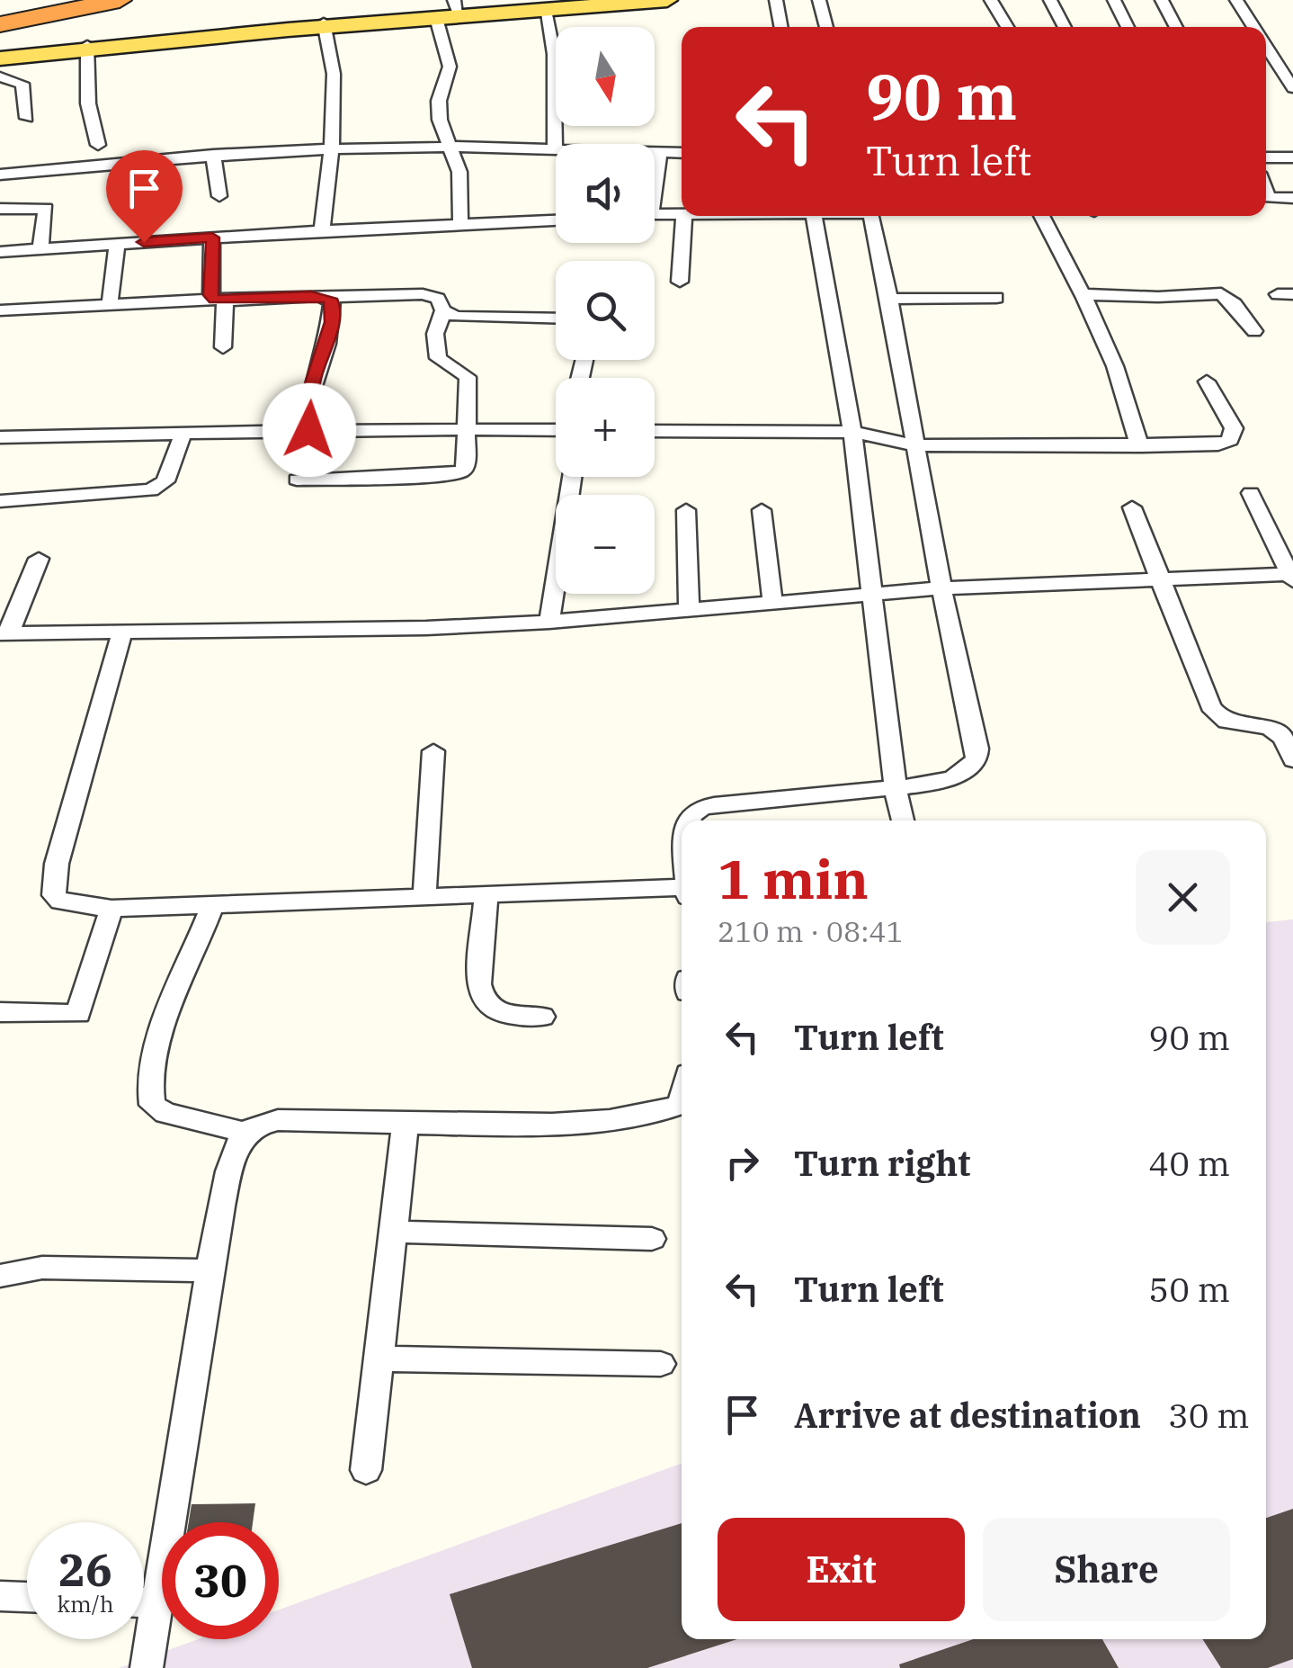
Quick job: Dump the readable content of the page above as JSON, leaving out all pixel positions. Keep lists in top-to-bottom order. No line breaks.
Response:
{"north":"bottom","page":{"map_buttons":["+","−"],"turn":["90 m","Turn left"],"heading":["1 min","210 m · 08:41"],"list":[{"name":"Turn left","value":"90 m"},{"name":"Turn right","value":"40 m"},{"name":"Turn left","value":"50 m"},{"name":"Arrive at destination","value":"30 m"}],"buttons":["Exit","Share"],"speed":"26 km/h","limit":"30"}}
